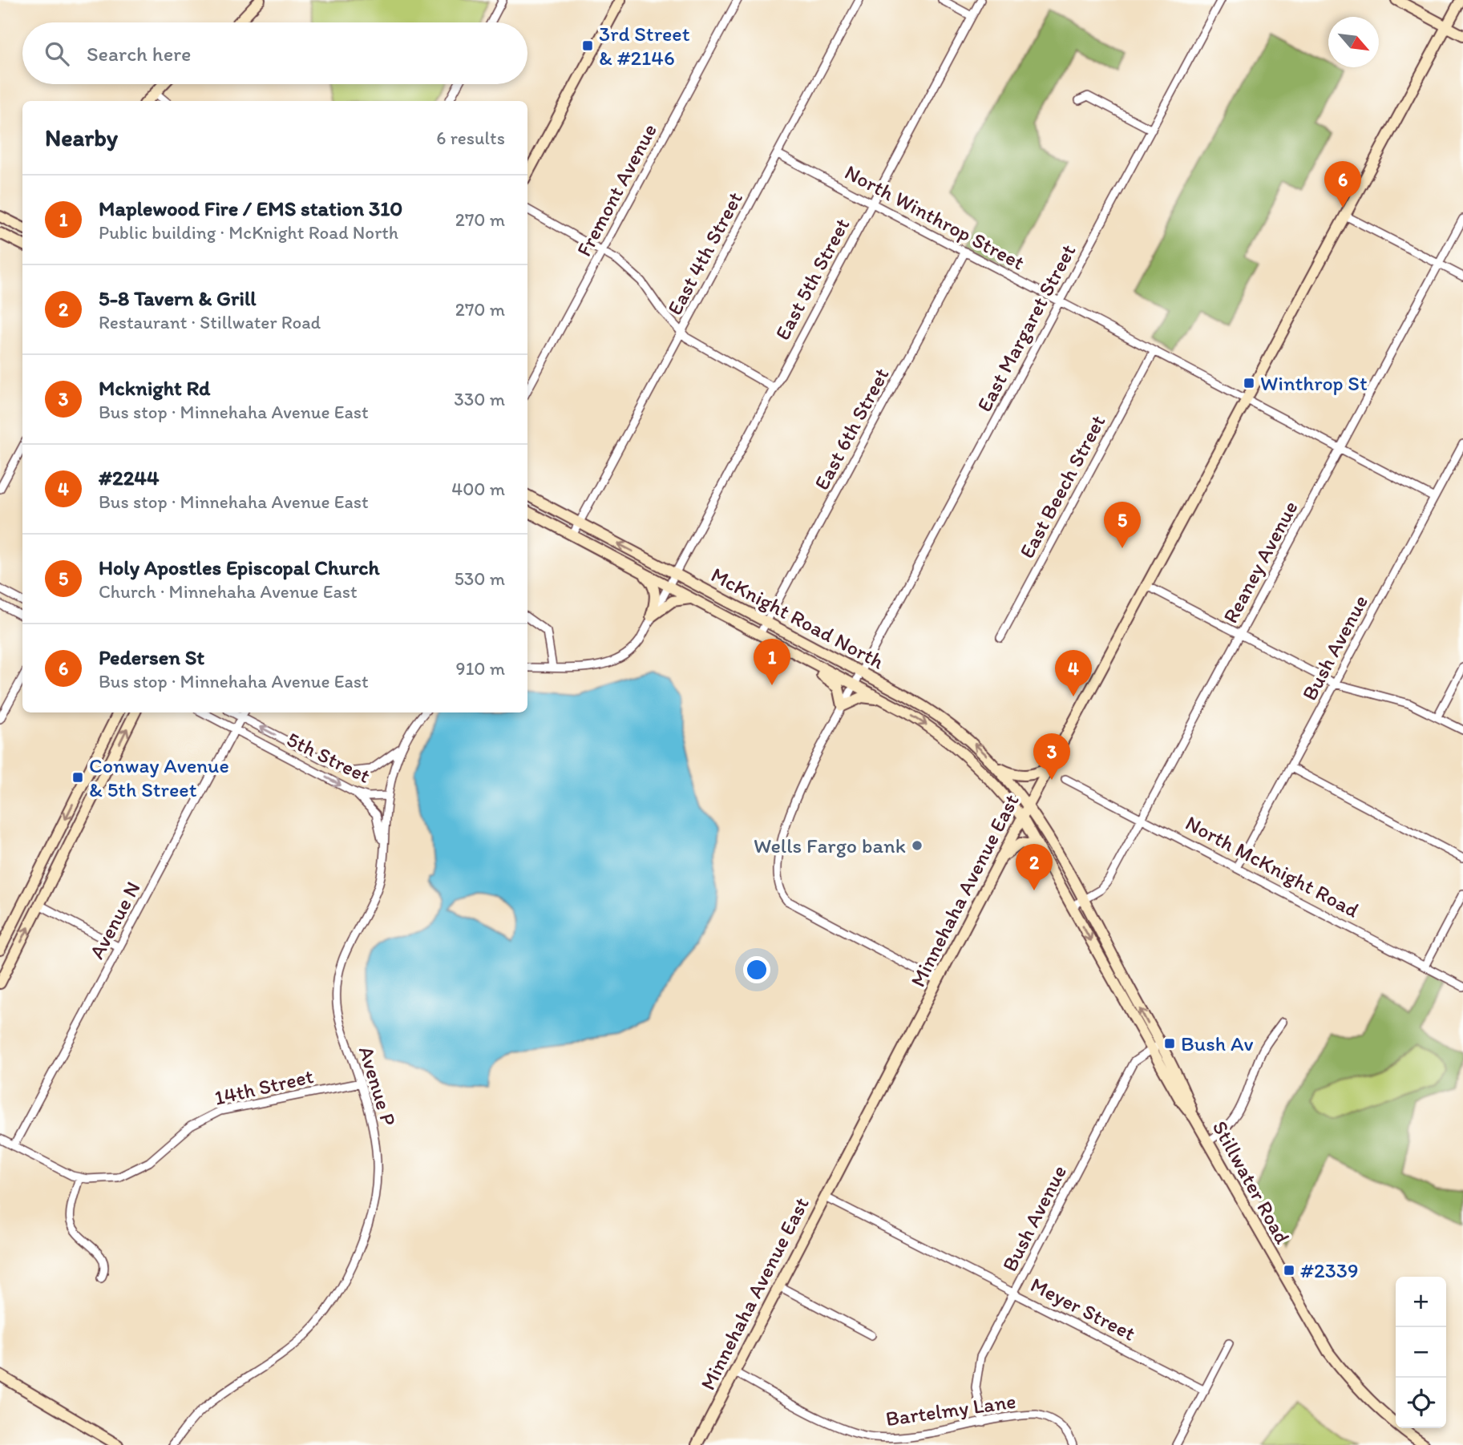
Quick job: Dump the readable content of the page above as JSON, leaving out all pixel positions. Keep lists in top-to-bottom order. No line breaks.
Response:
{"streets":{"main road":["McKnight Road North","Minnehaha Avenue East","Stillwater Road"],"street":["Fremont Avenue","North Winthrop Street","East 4th Street","East 5th Street","East Margaret Street","East 6th Street","East Beech Street","Reaney Avenue","Bush Avenue","5th Street","North McKnight Road","Avenue N","Avenue P","14th Street","Meyer Street","Bartelmy Lane"]},"crossings":[["North Winthrop Street","East 4th Street"],["North Winthrop Street","East 5th Street"],["North Winthrop Street","East Margaret Street"],["North Winthrop Street","East 6th Street"],["North Winthrop Street","East Beech Street"],["North Winthrop Street","Reaney Avenue"],["North Winthrop Street","Bush Avenue"],["North Winthrop Street","Minnehaha Avenue East"],["East 4th Street","McKnight Road North"],["East 5th Street","McKnight Road North"],["East Margaret Street","McKnight Road North"],["East Margaret Street","Minnehaha Avenue East"],["East 6th Street","McKnight Road North"],["Reaney Avenue","North McKnight Road"],["Reaney Avenue","Stillwater Road"],["McKnight Road North","Minnehaha Avenue East"],["McKnight Road North","Stillwater Road"],["Bush Avenue","North McKnight Road"],["Bush Avenue","Stillwater Road"],["Bush Avenue","Meyer Street"],["Bush Avenue","Bartelmy Lane"],["5th Street","Avenue N"],["5th Street","Avenue P"],["Minnehaha Avenue East","Stillwater Road"],["Minnehaha Avenue East","Meyer Street"],["Minnehaha Avenue East","Bartelmy Lane"],["Avenue N","14th Street"],["Avenue P","14th Street"]],"places":{"transit":["3rd Street & #2146","Winthrop St","Conway Avenue & 5th Street","Bush Av","#2339"],"other":["Wells Fargo bank"]},"north":"bottom right","page":{"search":"Search here","heading":["Nearby","6 results"],"pins":["6","5","1","4","3","2"],"list":[{"mark":"1","name":"Maplewood Fire / EMS station 310","note":"Public building · McKnight Road North","value":"270 m"},{"mark":"2","name":"5-8 Tavern & Grill","note":"Restaurant · Stillwater Road","value":"270 m"},{"mark":"3","name":"Mcknight Rd","note":"Bus stop · Minnehaha Avenue East","value":"330 m"},{"mark":"4","name":"#2244","note":"Bus stop · Minnehaha Avenue East","value":"400 m"},{"mark":"5","name":"Holy Apostles Episcopal Church","note":"Church · Minnehaha Avenue East","value":"530 m"},{"mark":"6","name":"Pedersen St","note":"Bus stop · Minnehaha Avenue East","value":"910 m"}],"map_buttons":["+","−"]}}
